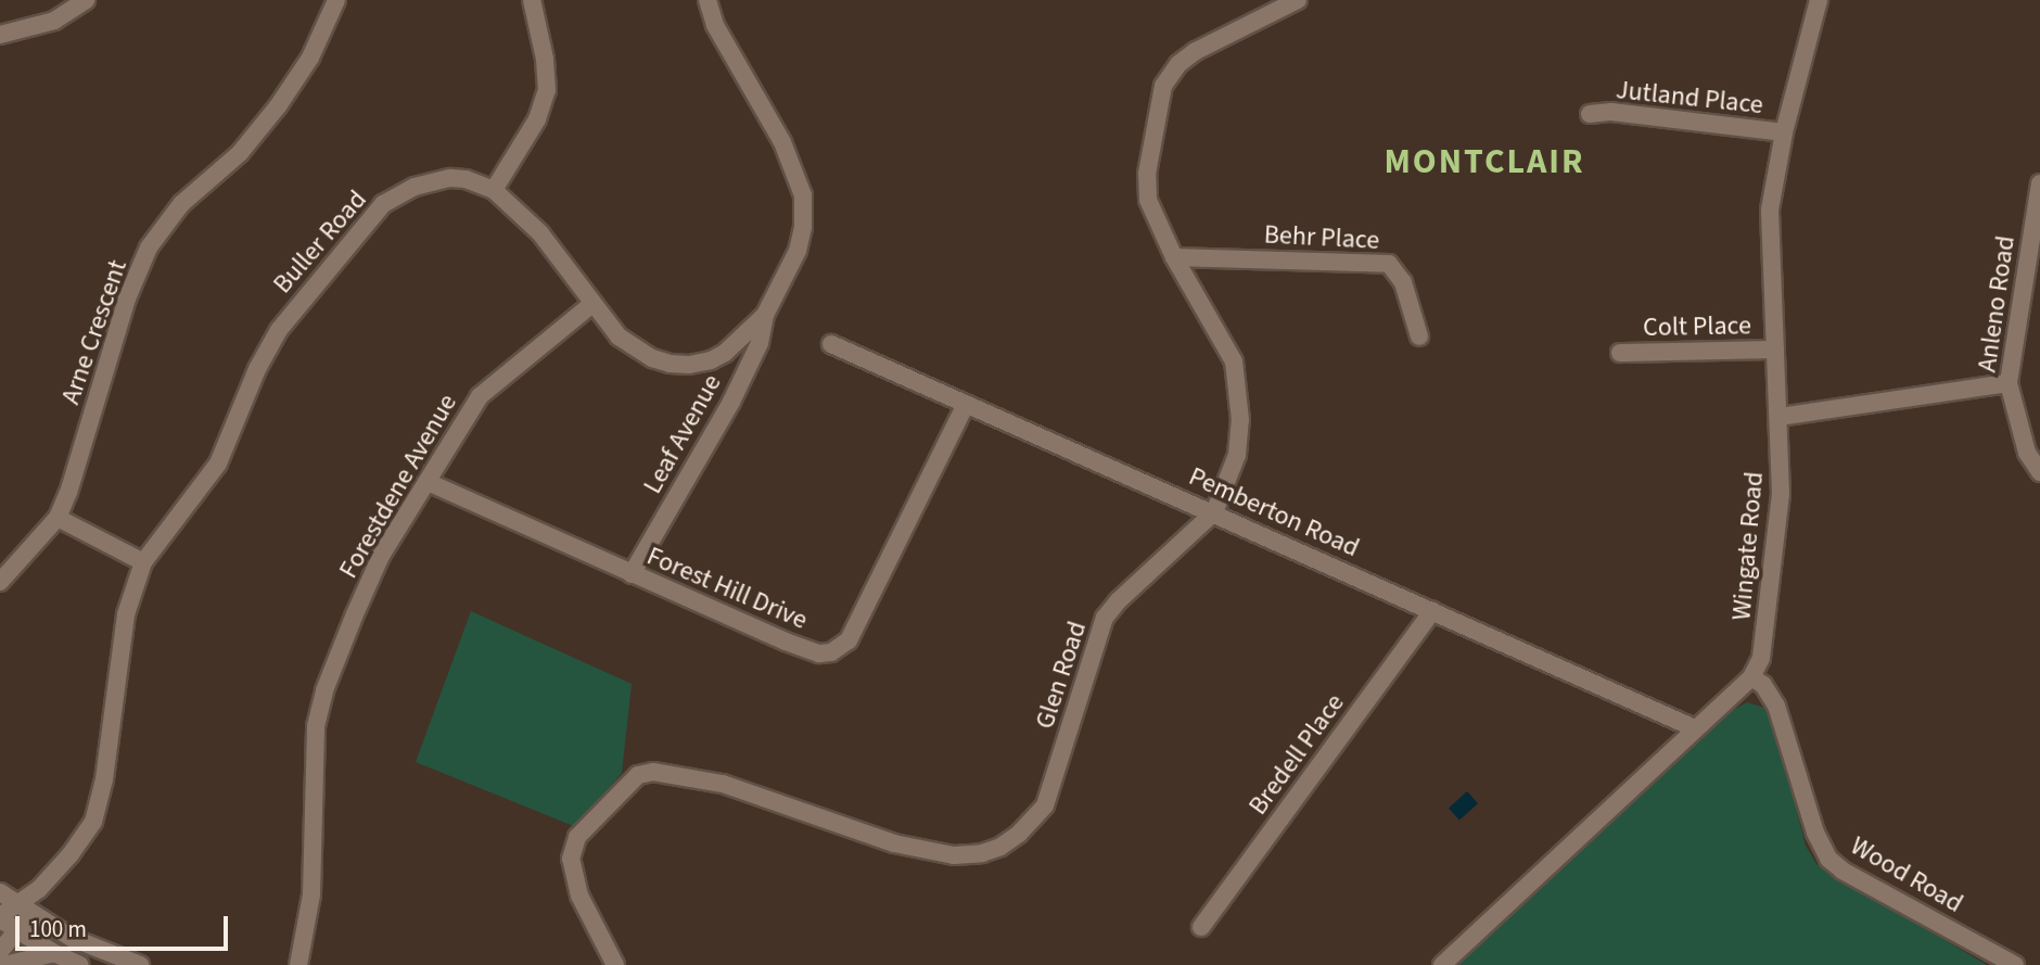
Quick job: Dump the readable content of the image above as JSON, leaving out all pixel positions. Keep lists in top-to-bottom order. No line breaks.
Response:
{"streets":{"street":["Jutland Place","Behr Place","Buller Road","Anleno Road","Colt Place","Arne Crescent","Leaf Avenue","Forestdene Avenue","Pemberton Road","Wingate Road","Forest Hill Drive","Glen Road","Bredell Place","Wood Road"]},"crossings":[["Jutland Place","Wingate Road"],["Behr Place","Glen Road"],["Buller Road","Leaf Avenue"],["Buller Road","Forestdene Avenue"],["Colt Place","Wingate Road"],["Leaf Avenue","Forest Hill Drive"],["Forestdene Avenue","Forest Hill Drive"],["Pemberton Road","Wingate Road"],["Pemberton Road","Forest Hill Drive"],["Pemberton Road","Glen Road"],["Pemberton Road","Bredell Place"],["Wingate Road","Wood Road"]],"districts":["MONTCLAIR"],"scale_bar":"100 m"}
